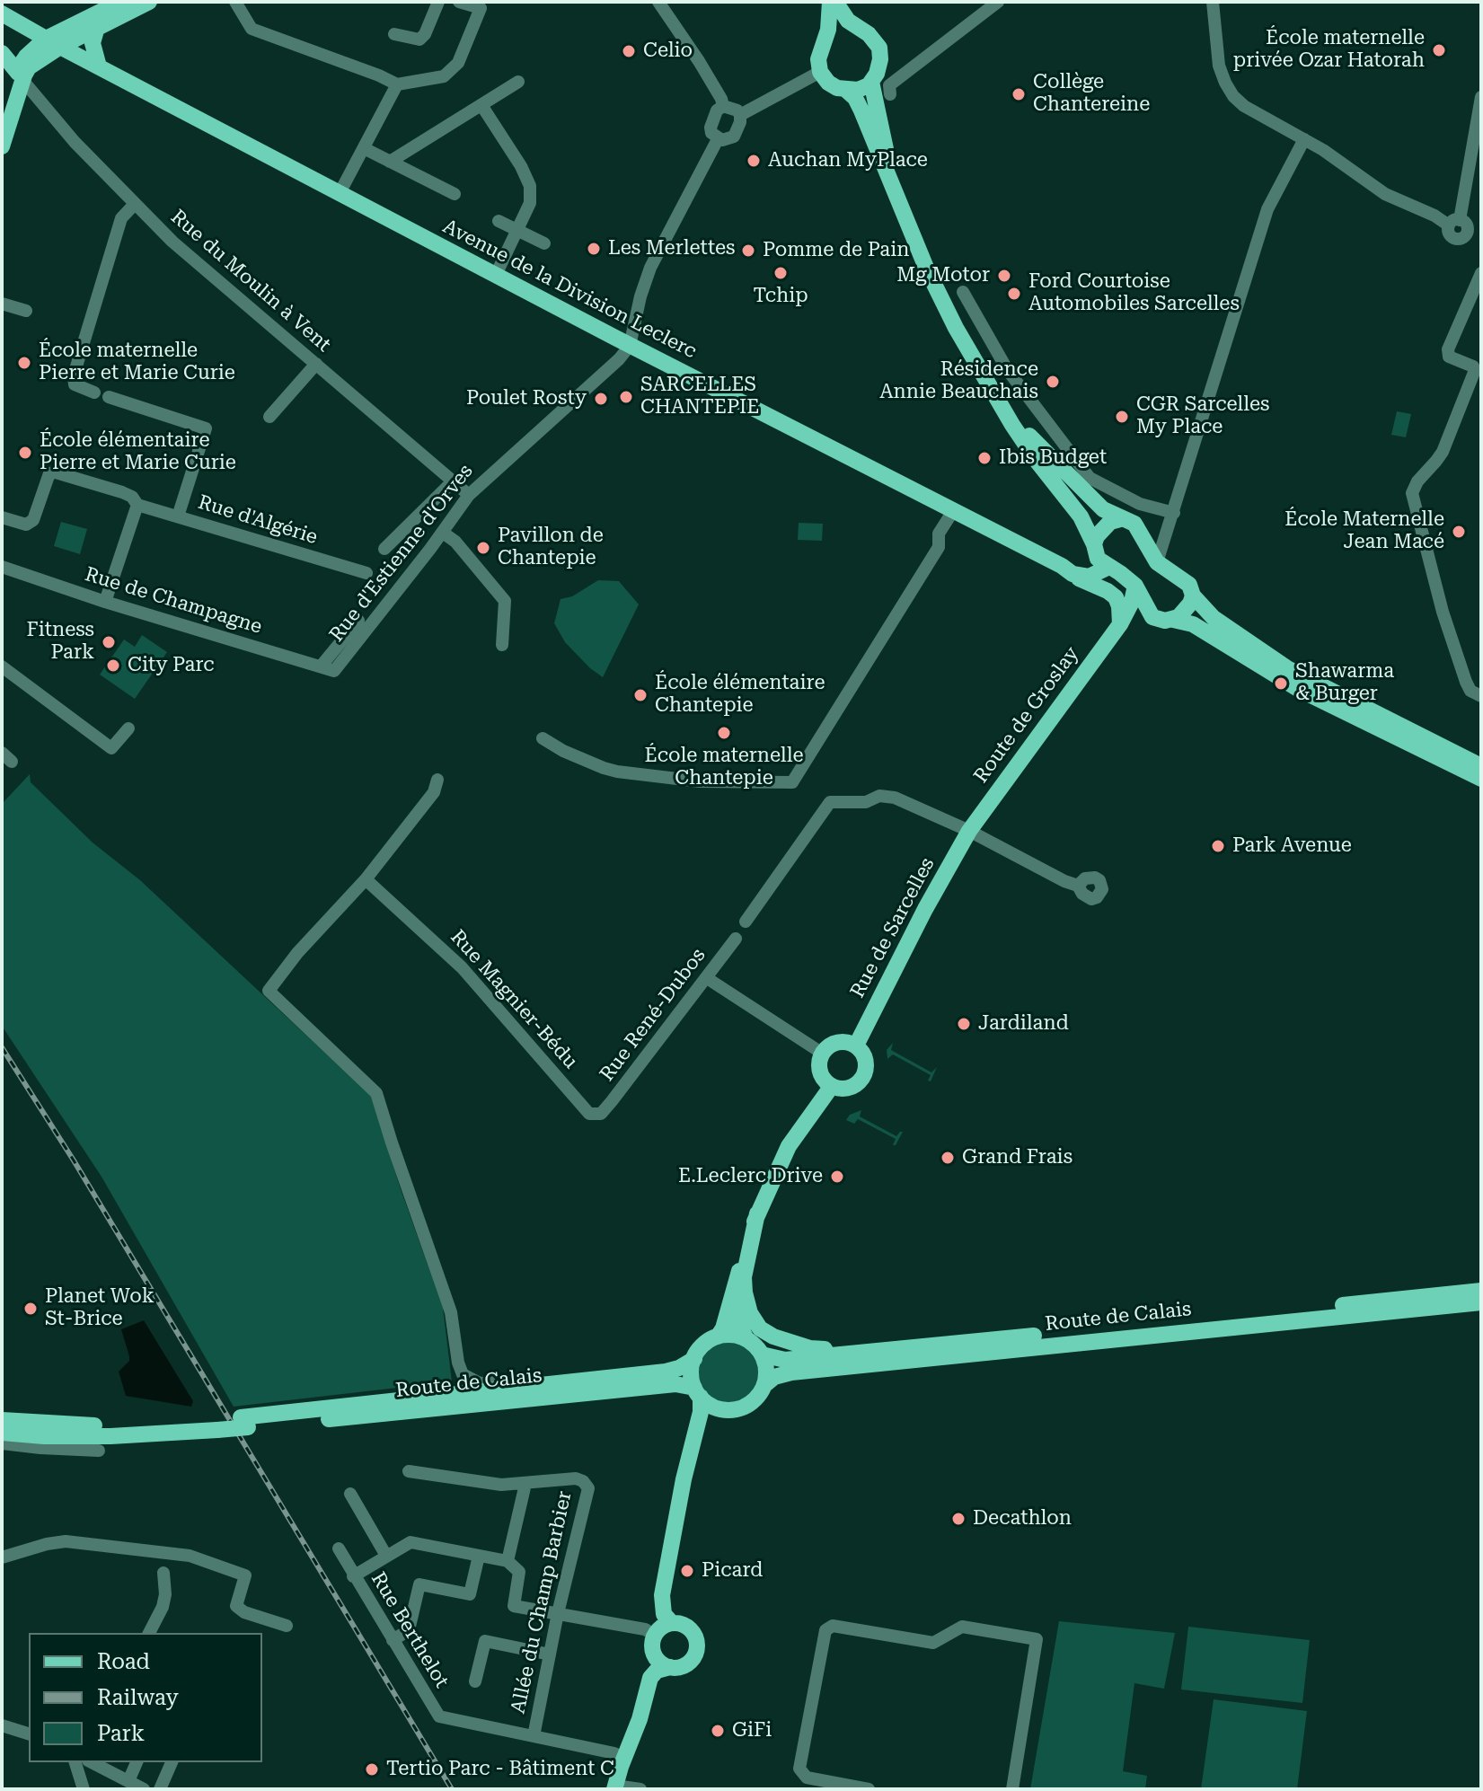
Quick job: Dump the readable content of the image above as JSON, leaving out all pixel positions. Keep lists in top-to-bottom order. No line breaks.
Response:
{"streets":{"main road":["Avenue de la Division Leclerc","Route de Groslay","Rue de Sarcelles","Route de Calais"],"street":["Rue du Moulin à Vent","Rue d'Algérie","Rue d'Estienne d'Orves","Rue de Champagne","Rue Magnier-Bédu","Rue René-Dubos","Allée du Champ Barbier","Rue Berthelot"]},"crossings":[["Rue du Moulin à Vent","Rue d'Estienne d'Orves"],["Avenue de la Division Leclerc","Rue d'Estienne d'Orves"],["Avenue de la Division Leclerc","Route de Groslay"],["Rue d'Estienne d'Orves","Rue de Champagne"],["Route de Groslay","Rue de Sarcelles"],["Rue Magnier-Bédu","Rue René-Dubos"],["Allée du Champ Barbier","Rue Berthelot"]],"places":["École maternelle privée Ozar Hatorah","Celio","Collège Chantereine","Auchan MyPlace","Les Merlettes","Pomme de Pain","Tchip","Mg Motor","Ford Courtoise Automobiles Sarcelles","École maternelle Pierre et Marie Curie","Résidence Annie Beauchais","SARCELLES CHANTEPIE","Poulet Rosty","CGR Sarcelles My Place","École élémentaire Pierre et Marie Curie","Ibis Budget","École Maternelle Jean Macé","Pavillon de Chantepie","Fitness Park","City Parc","Shawarma & Burger","École élémentaire Chantepie","École maternelle Chantepie","Park Avenue","Jardiland","Grand Frais","E.Leclerc Drive","Planet Wok St-Brice","Decathlon","Picard","GiFi","Tertio Parc - Bâtiment C"],"legend":["Road","Railway","Park"]}
